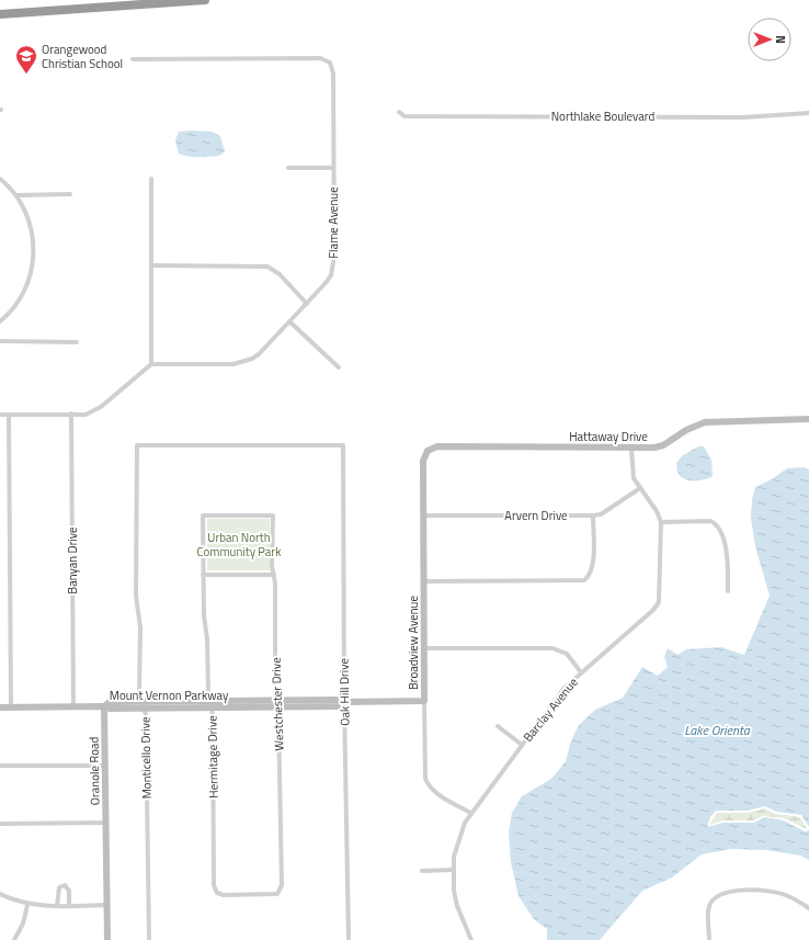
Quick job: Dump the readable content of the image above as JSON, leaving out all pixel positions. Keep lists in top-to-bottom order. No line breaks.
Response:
{"streets":{"street":["Northlake Boulevard","Flame Avenue","Hattaway Drive","Arvern Drive","Banyan Drive","Broadview Avenue","Oak Hill Drive","Mount Vernon Parkway","Westchester Drive","Barclay Avenue","Hermitage Drive","Monticello Drive","Oranole Road"]},"crossings":[["Hattaway Drive","Broadview Avenue"],["Hattaway Drive","Barclay Avenue"],["Arvern Drive","Broadview Avenue"],["Arvern Drive","Barclay Avenue"],["Broadview Avenue","Mount Vernon Parkway"],["Broadview Avenue","Barclay Avenue"],["Oak Hill Drive","Mount Vernon Parkway"],["Oak Hill Drive","Monticello Drive"],["Mount Vernon Parkway","Westchester Drive"],["Mount Vernon Parkway","Hermitage Drive"],["Mount Vernon Parkway","Monticello Drive"],["Mount Vernon Parkway","Oranole Road"],["Westchester Drive","Hermitage Drive"]],"water":["Lake Orienta"],"parks":["Urban North Community Park"],"places":{"school or university":["Orangewood Christian School"]},"north":"right"}
